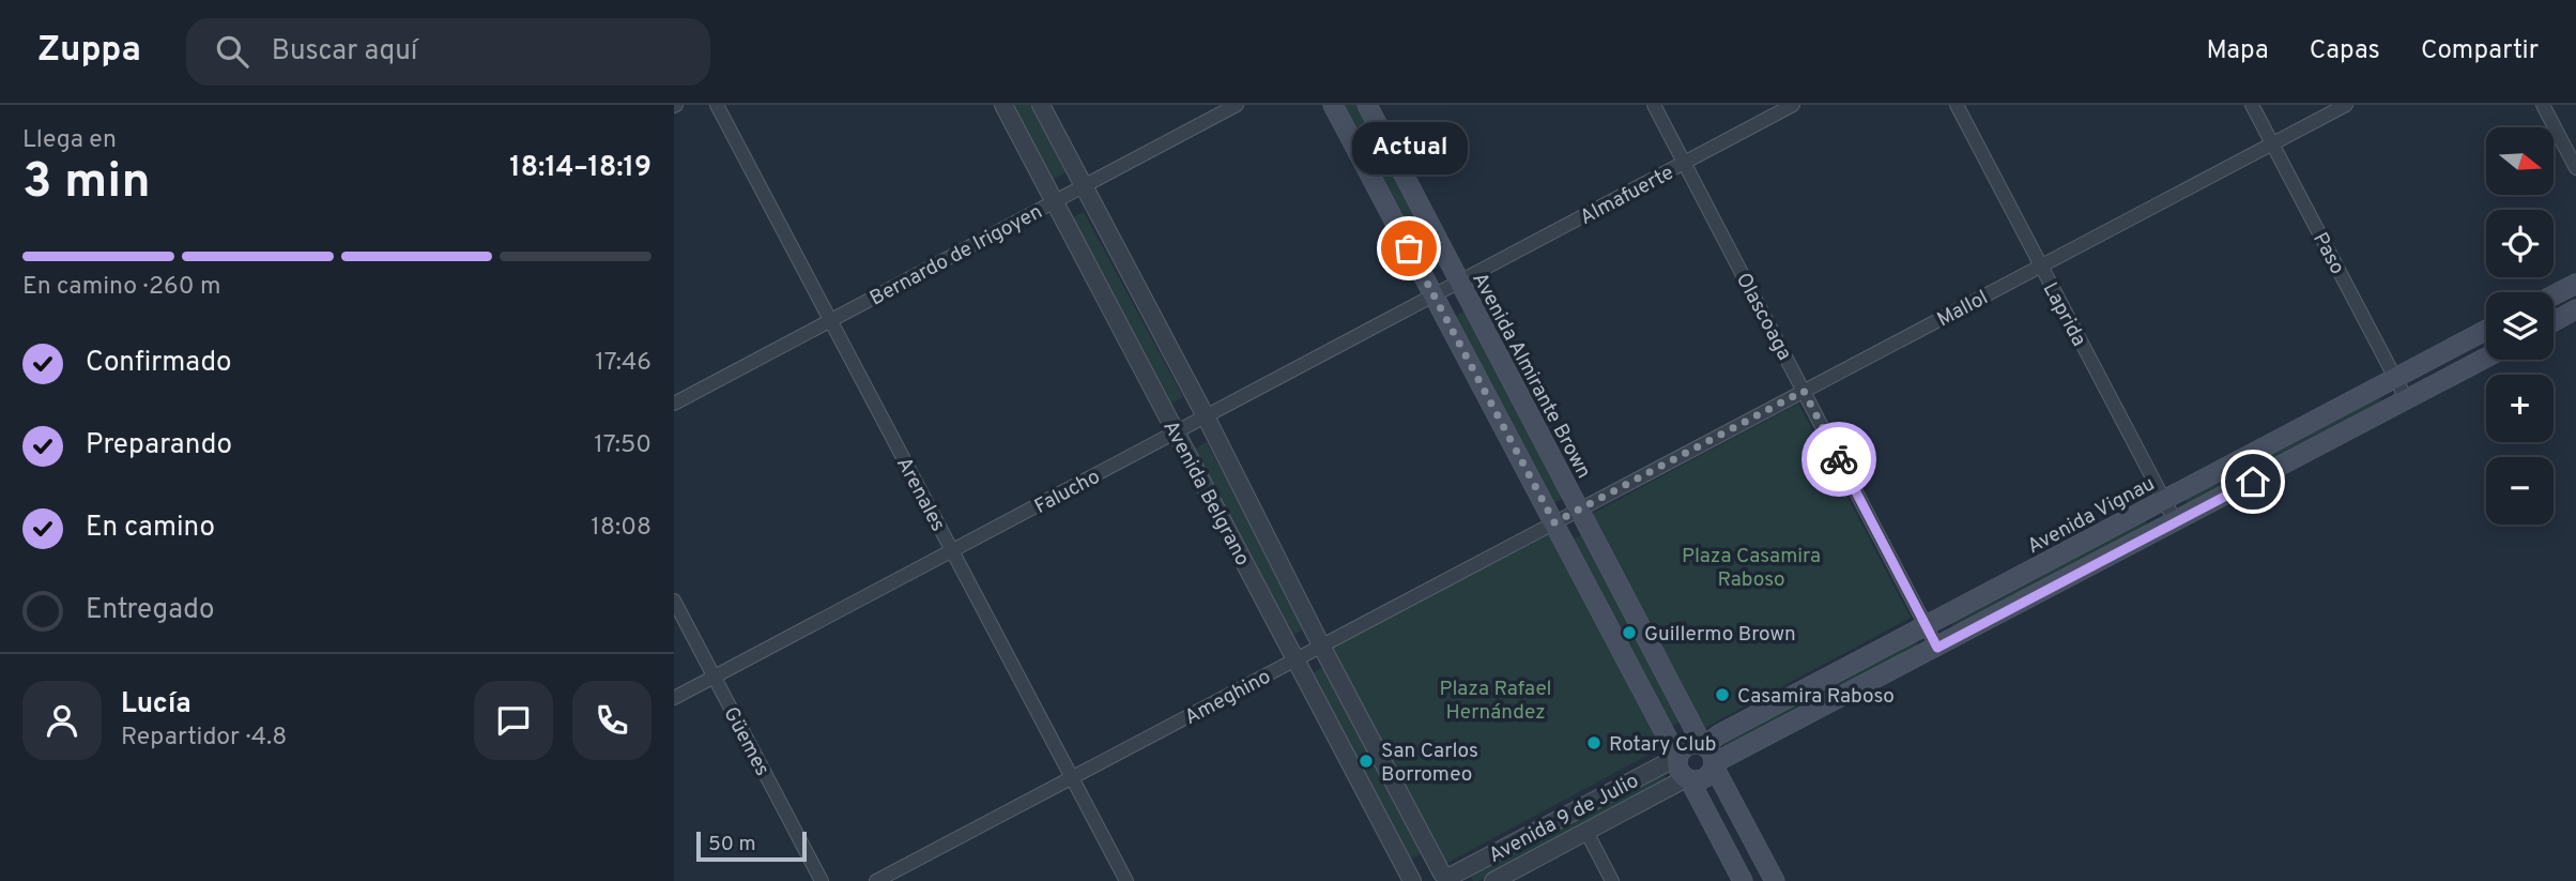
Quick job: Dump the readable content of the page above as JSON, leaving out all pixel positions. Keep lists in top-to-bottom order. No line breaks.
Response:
{"streets":{"main road":["Avenida Almirante Brown","Avenida Vignau"],"street":["Almafuerte","Paso","Bernardo de Irigoyen","Mallol","Laprida","Olascoaga","Falucho","Avenida Belgrano","Arenales","Ameghino","Güemes","Avenida 9 de Julio"]},"crossings":[["Almafuerte","Olascoaga"],["Almafuerte","Avenida Almirante Brown"],["Almafuerte","Falucho"],["Paso","Mallol"],["Paso","Avenida Vignau"],["Bernardo de Irigoyen","Avenida Belgrano"],["Bernardo de Irigoyen","Arenales"],["Mallol","Laprida"],["Mallol","Olascoaga"],["Mallol","Avenida Almirante Brown"],["Mallol","Ameghino"],["Laprida","Avenida Vignau"],["Olascoaga","Avenida Vignau"],["Avenida Almirante Brown","Falucho"],["Avenida Almirante Brown","Avenida Vignau"],["Avenida Almirante Brown","Ameghino"],["Avenida Almirante Brown","Avenida 9 de Julio"],["Falucho","Avenida Belgrano"],["Falucho","Arenales"],["Falucho","Güemes"],["Avenida Belgrano","Ameghino"],["Avenida Belgrano","Avenida 9 de Julio"],["Arenales","Ameghino"],["Avenida Vignau","Avenida 9 de Julio"]],"parks":["Plaza Casamira Raboso","Plaza Rafael Hernández"],"places":["Actual","Guillermo Brown","Casamira Raboso","Rotary Club","San Carlos Borromeo"],"scale_bar":"50 m","north":"right","page":{"header":"Zuppa","search":"Buscar aquí","nav":["Mapa","Capas","Compartir"],"heading":["3 min","Llega en","18:14–18:19"],"panel":["Lucía","Repartidor · 4.8"],"bubble":"Actual","map_buttons":["+","−"],"bar":"En camino · 260 m","list":[["Confirmado","17:46"],["Preparando","17:50"],["En camino","18:08"],"Entregado"],"scale":"50 m"}}
